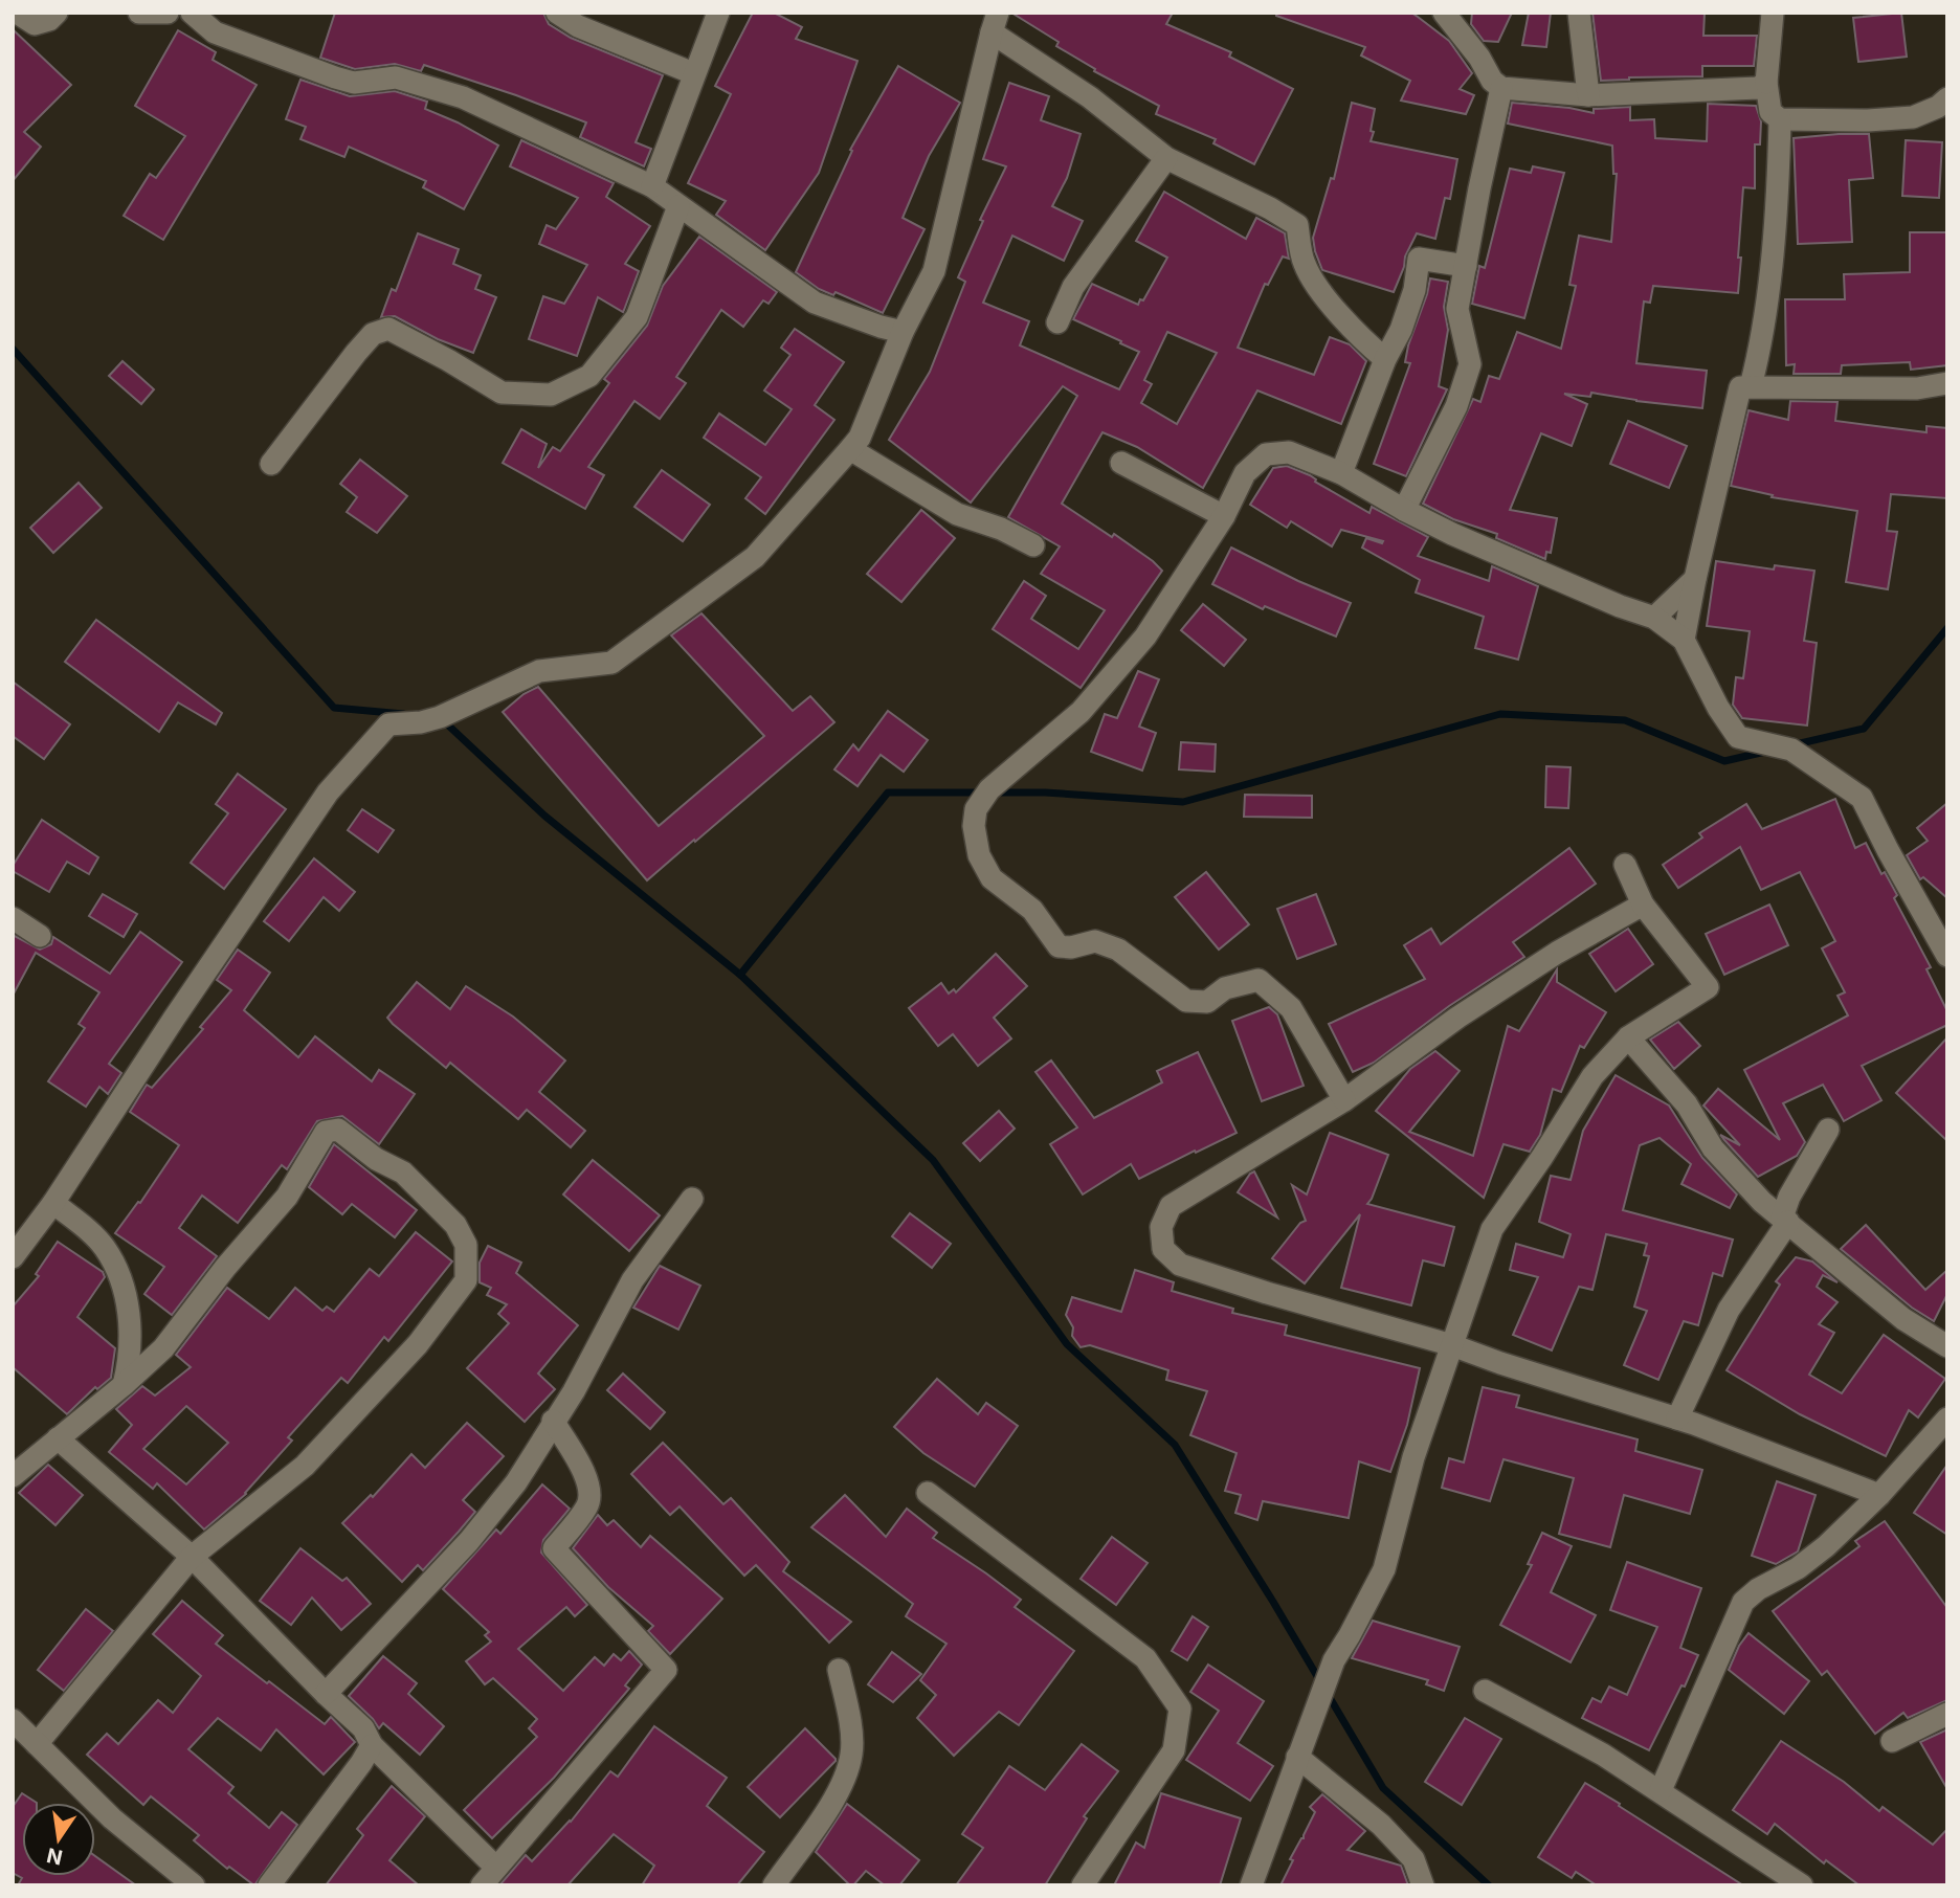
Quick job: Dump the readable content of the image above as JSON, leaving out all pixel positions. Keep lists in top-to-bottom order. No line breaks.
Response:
{"north":"bottom"}
